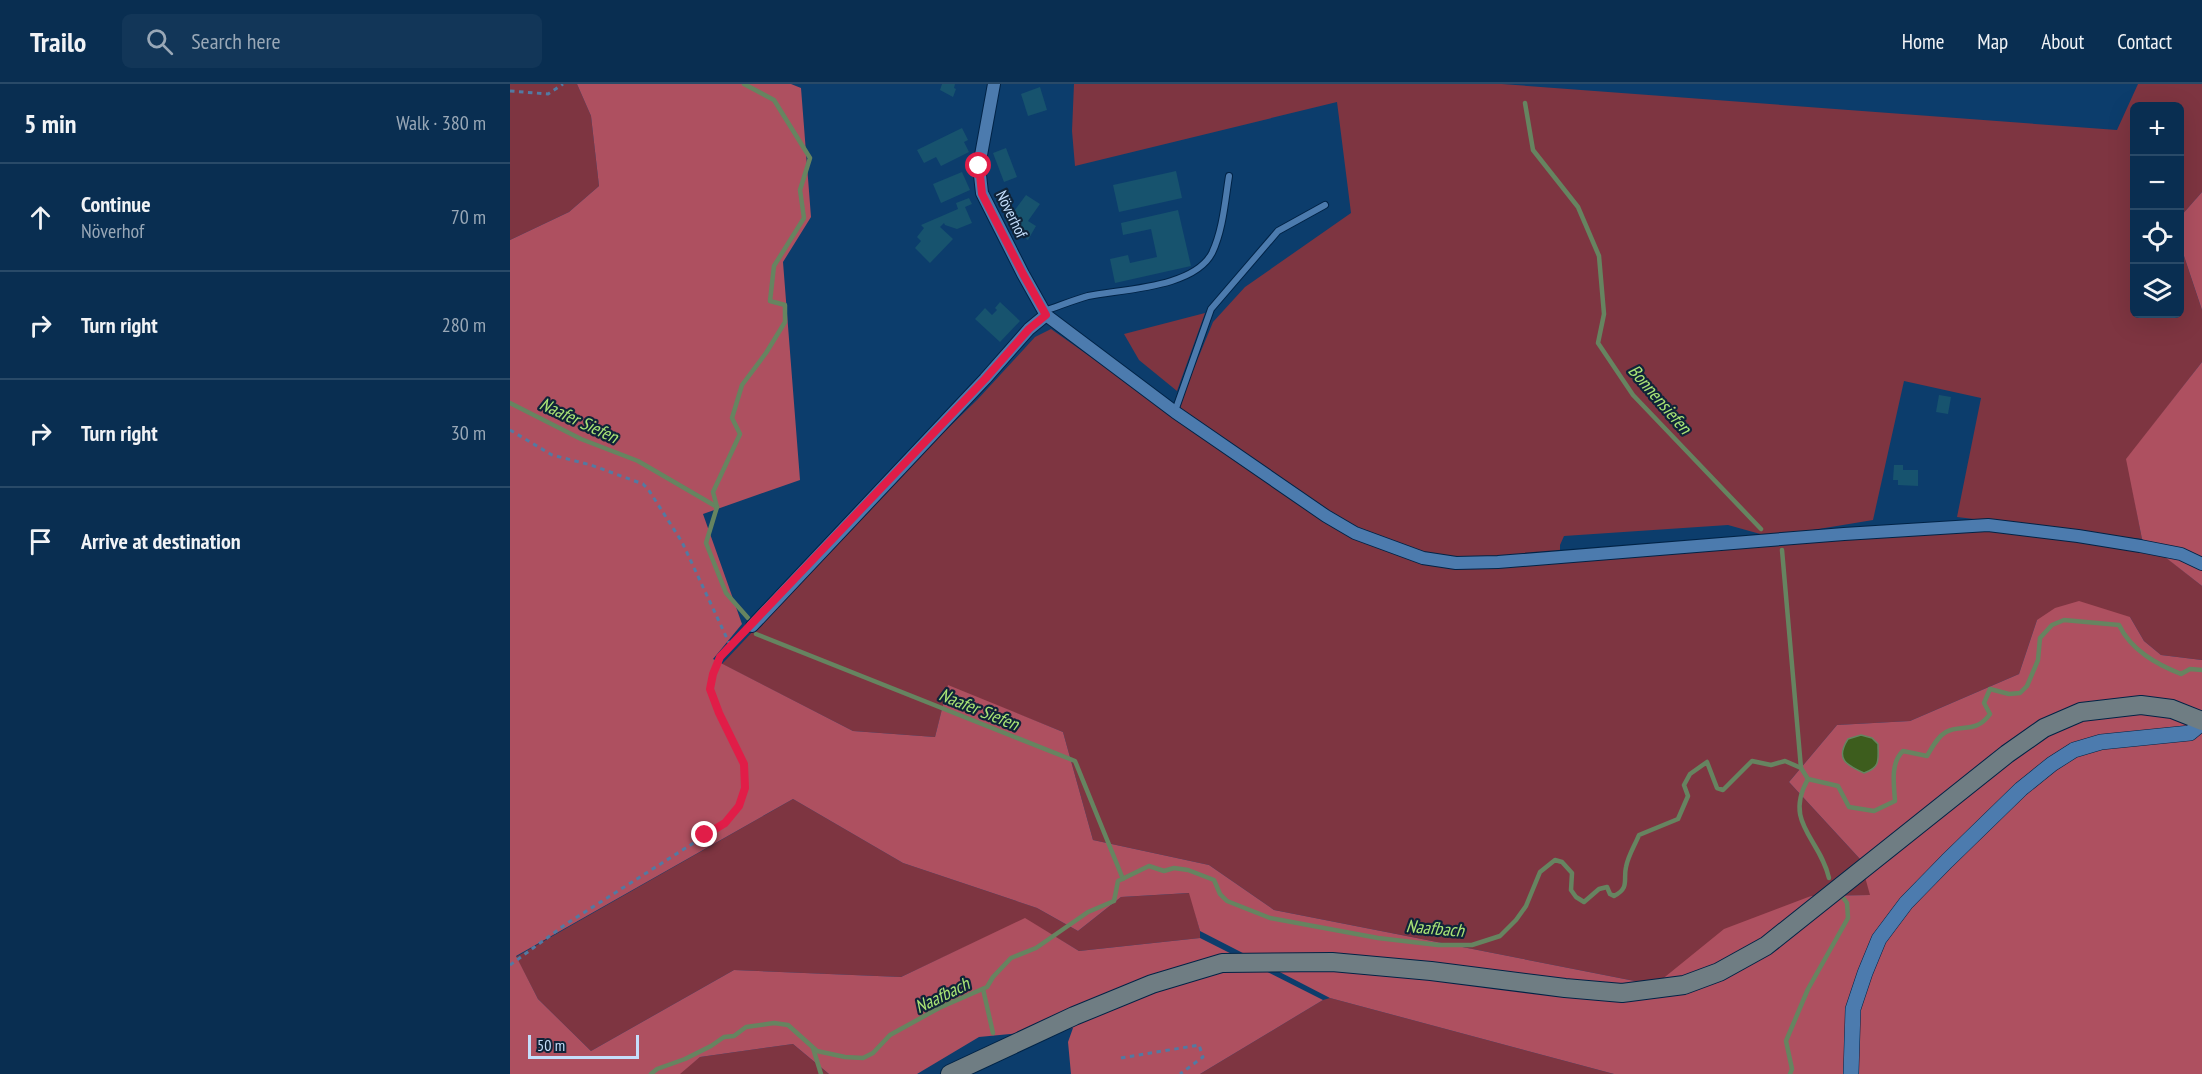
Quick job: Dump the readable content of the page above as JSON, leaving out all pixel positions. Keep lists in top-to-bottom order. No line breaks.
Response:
{"streets":{"street":["Növerhof"]},"water":["Bonnensiefen","Naafer Siefen","Naafbach"],"scale_bar":"50 m","page":{"header":"Trailo","search":"Search here","nav":["Home","Map","About","Contact"],"heading":["5 min","Walk · 380 m"],"map_buttons":["+","−"],"list":[["Continue","Növerhof","70 m"],["Turn right","280 m"],["Turn right","30 m"],"Arrive at destination"],"scale":"50 m"}}
